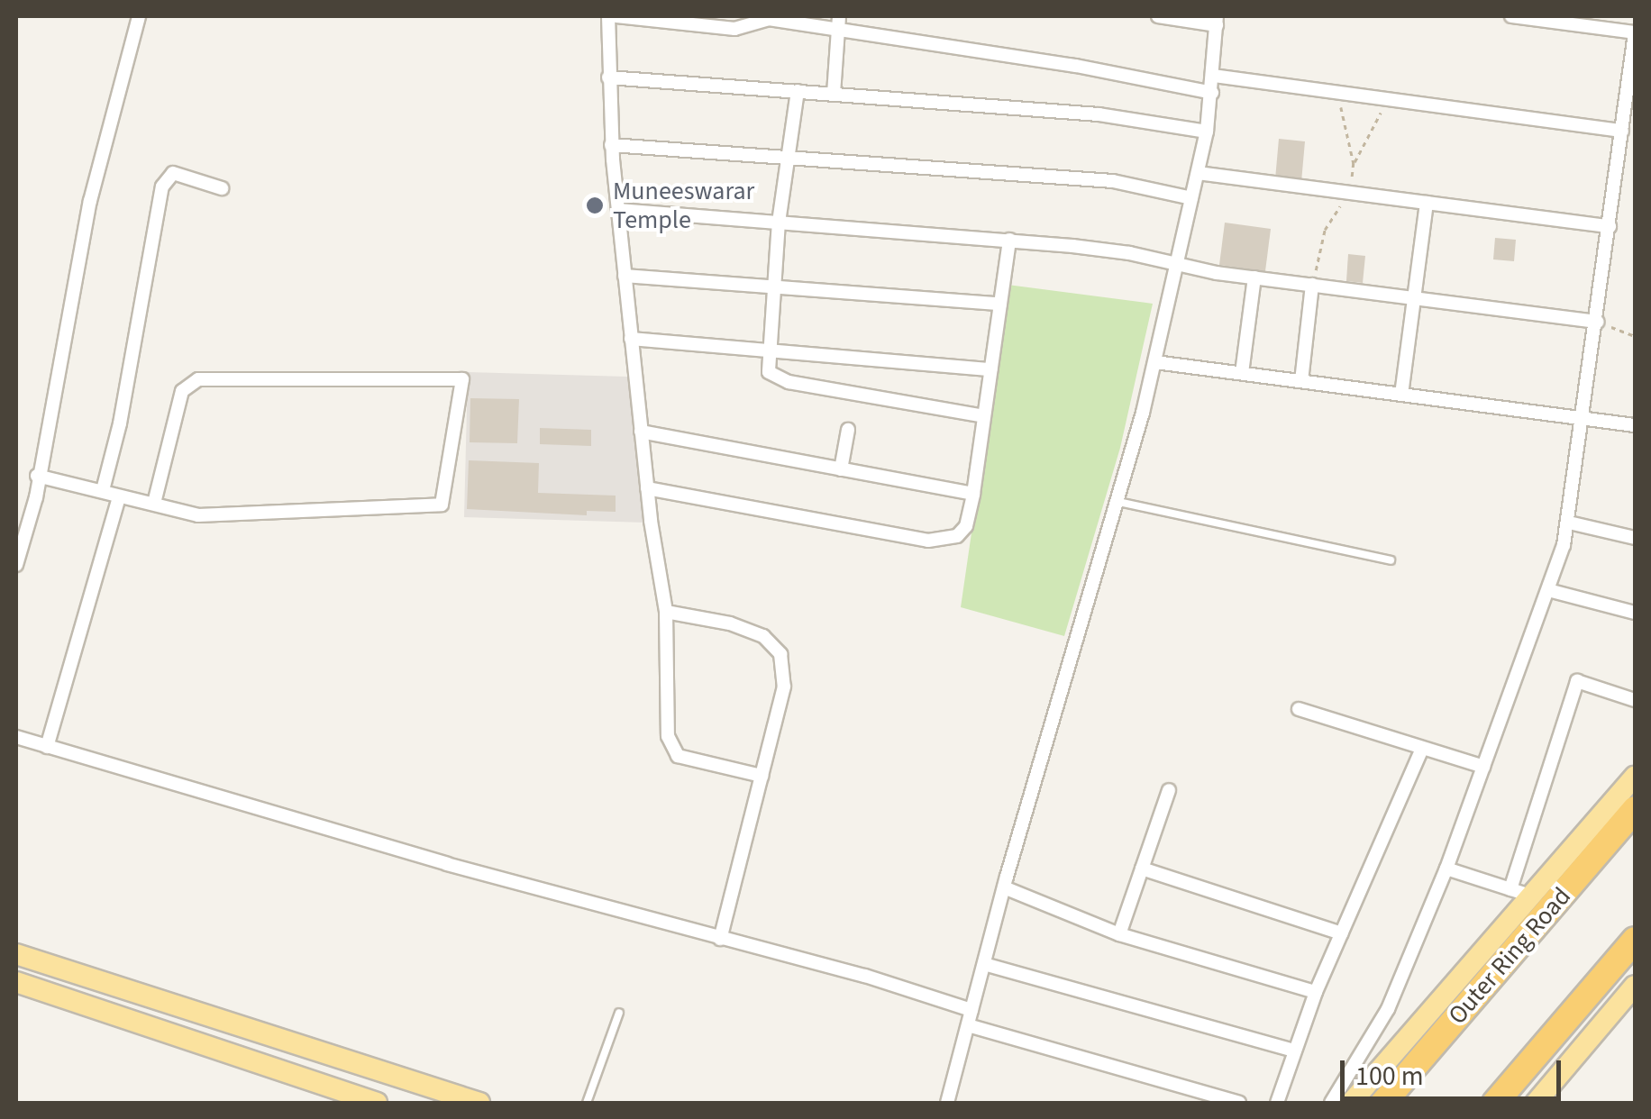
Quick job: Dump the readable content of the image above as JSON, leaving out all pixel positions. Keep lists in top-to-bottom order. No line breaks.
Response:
{"streets":{"highway":["Outer Ring Road"]},"places":["Muneeswarar Temple"],"scale_bar":"100 m"}
